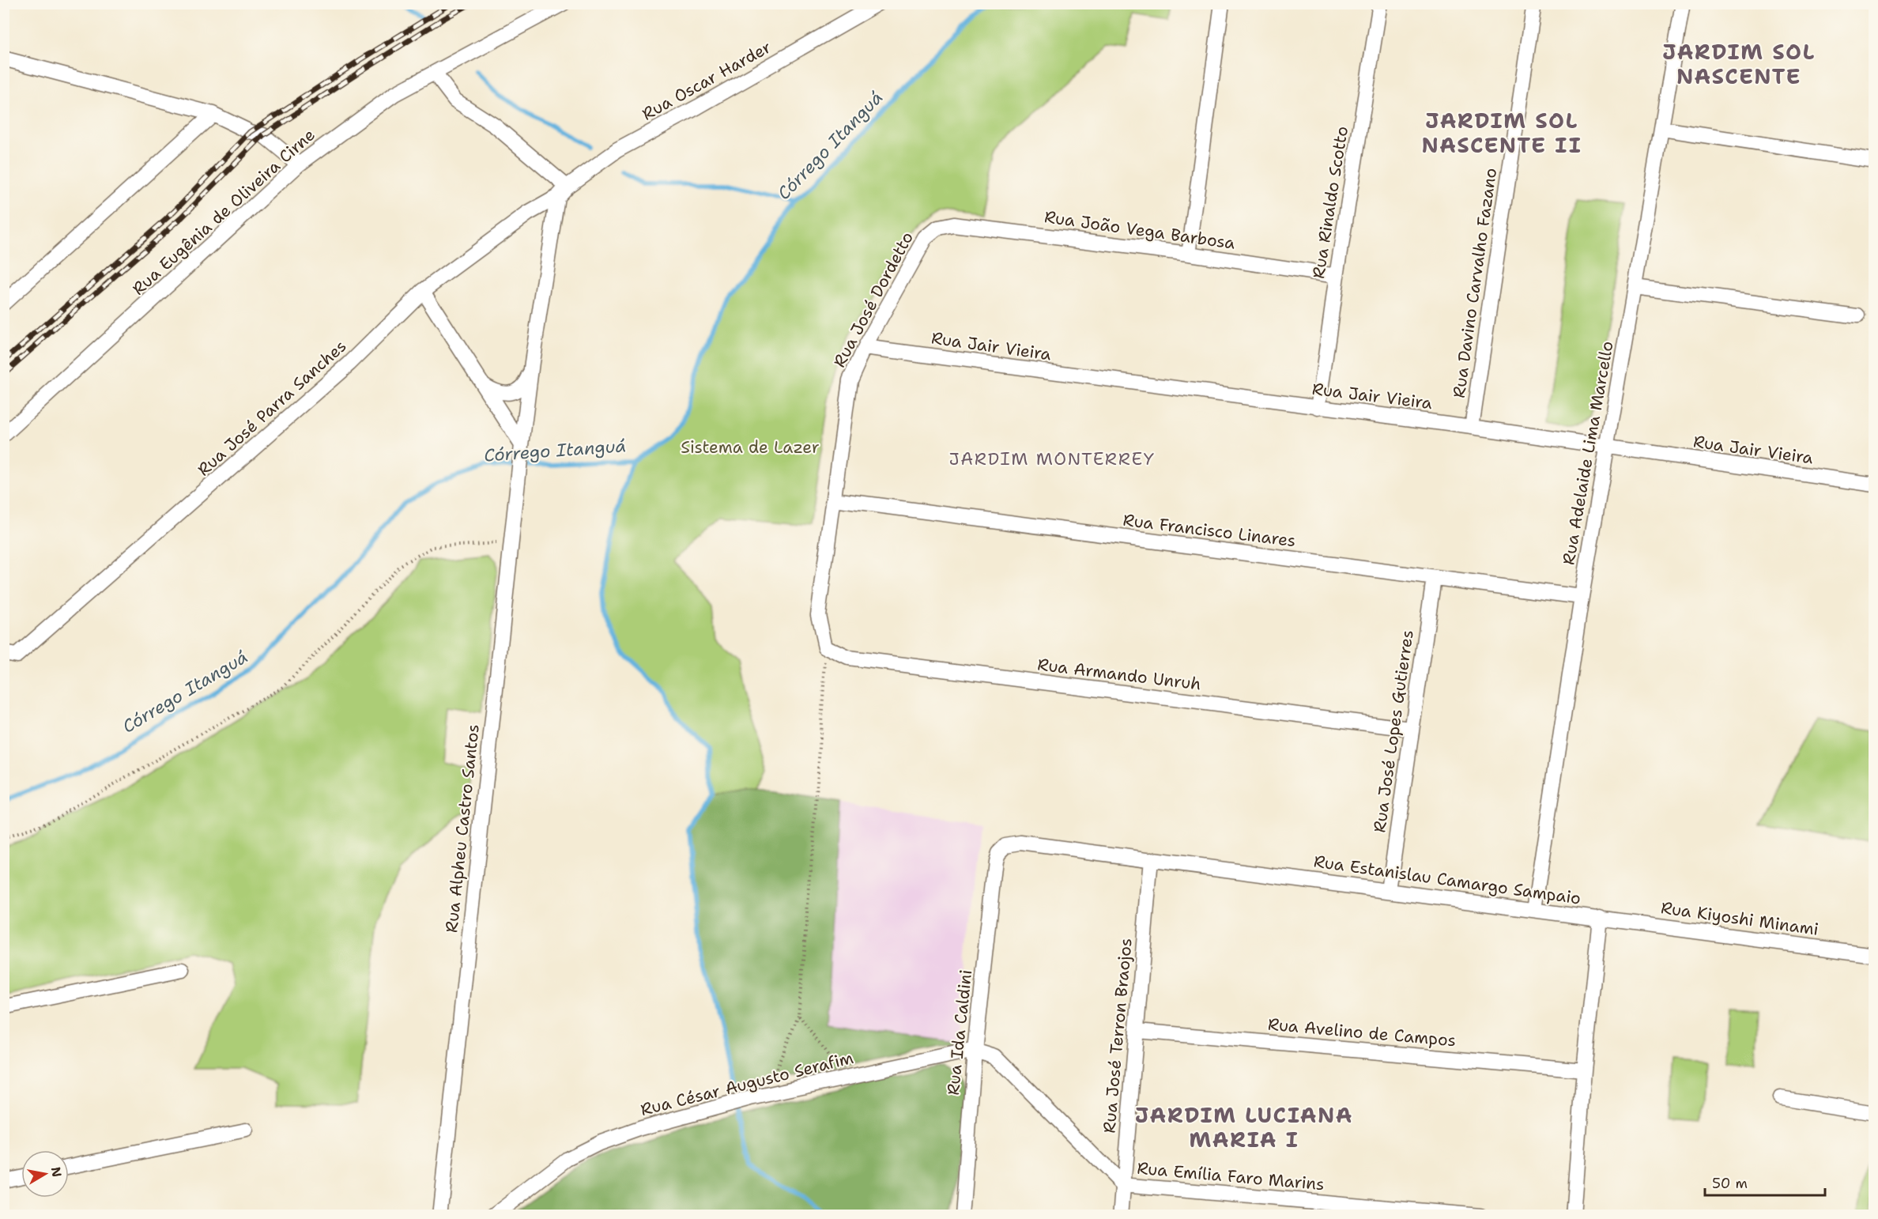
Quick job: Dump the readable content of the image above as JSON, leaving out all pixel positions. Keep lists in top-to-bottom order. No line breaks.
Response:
{"streets":{"street":["Rua Oscar Harder","Rua Rinaldo Scotto","Rua Eugênia de Oliveira Cirne","Rua João Vega Barbosa","Rua Davino Carvalho Fazano","Rua José Dordetto","Rua Jair Vieira","Rua José Parra Sanches","Rua Adelaide Lima Marcello","Rua Francisco Linares","Rua Armando Unruh","Rua José Lopes Gutierres","Rua Alpheu Castro Santos","Rua Estanislau Camargo Sampaio","Rua Kiyoshi Minami","Rua Ida Caldini","Rua Avelino de Campos","Rua José Terron Braojos","Rua César Augusto Serafim","Rua Emília Faro Marins"]},"crossings":[["Rua Oscar Harder","Rua José Parra Sanches"],["Rua Oscar Harder","Rua Alpheu Castro Santos"],["Rua Rinaldo Scotto","Rua João Vega Barbosa"],["Rua Rinaldo Scotto","Rua Jair Vieira"],["Rua João Vega Barbosa","Rua José Dordetto"],["Rua Davino Carvalho Fazano","Rua Jair Vieira"],["Rua José Dordetto","Rua Jair Vieira"],["Rua José Dordetto","Rua Francisco Linares"],["Rua José Dordetto","Rua Armando Unruh"],["Rua Jair Vieira","Rua Adelaide Lima Marcello"],["Rua José Parra Sanches","Rua Alpheu Castro Santos"],["Rua Adelaide Lima Marcello","Rua Francisco Linares"],["Rua Adelaide Lima Marcello","Rua Estanislau Camargo Sampaio"],["Rua Francisco Linares","Rua José Lopes Gutierres"],["Rua Armando Unruh","Rua José Lopes Gutierres"],["Rua José Lopes Gutierres","Rua Estanislau Camargo Sampaio"],["Rua Estanislau Camargo Sampaio","Rua Kiyoshi Minami"],["Rua Estanislau Camargo Sampaio","Rua Ida Caldini"],["Rua Estanislau Camargo Sampaio","Rua Avelino de Campos"],["Rua Estanislau Camargo Sampaio","Rua José Terron Braojos"],["Rua Ida Caldini","Rua César Augusto Serafim"],["Rua Ida Caldini","Rua Emília Faro Marins"],["Rua Avelino de Campos","Rua José Terron Braojos"],["Rua José Terron Braojos","Rua Emília Faro Marins"],["Rua César Augusto Serafim","Rua Emília Faro Marins"]],"districts":["JARDIM SOL NASCENTE","JARDIM SOL NASCENTE II","JARDIM MONTERREY","JARDIM LUCIANA MARIA I"],"water":["Córrego Itanguá"],"parks":["Sistema de Lazer"],"scale_bar":"50 m","north":"right"}
